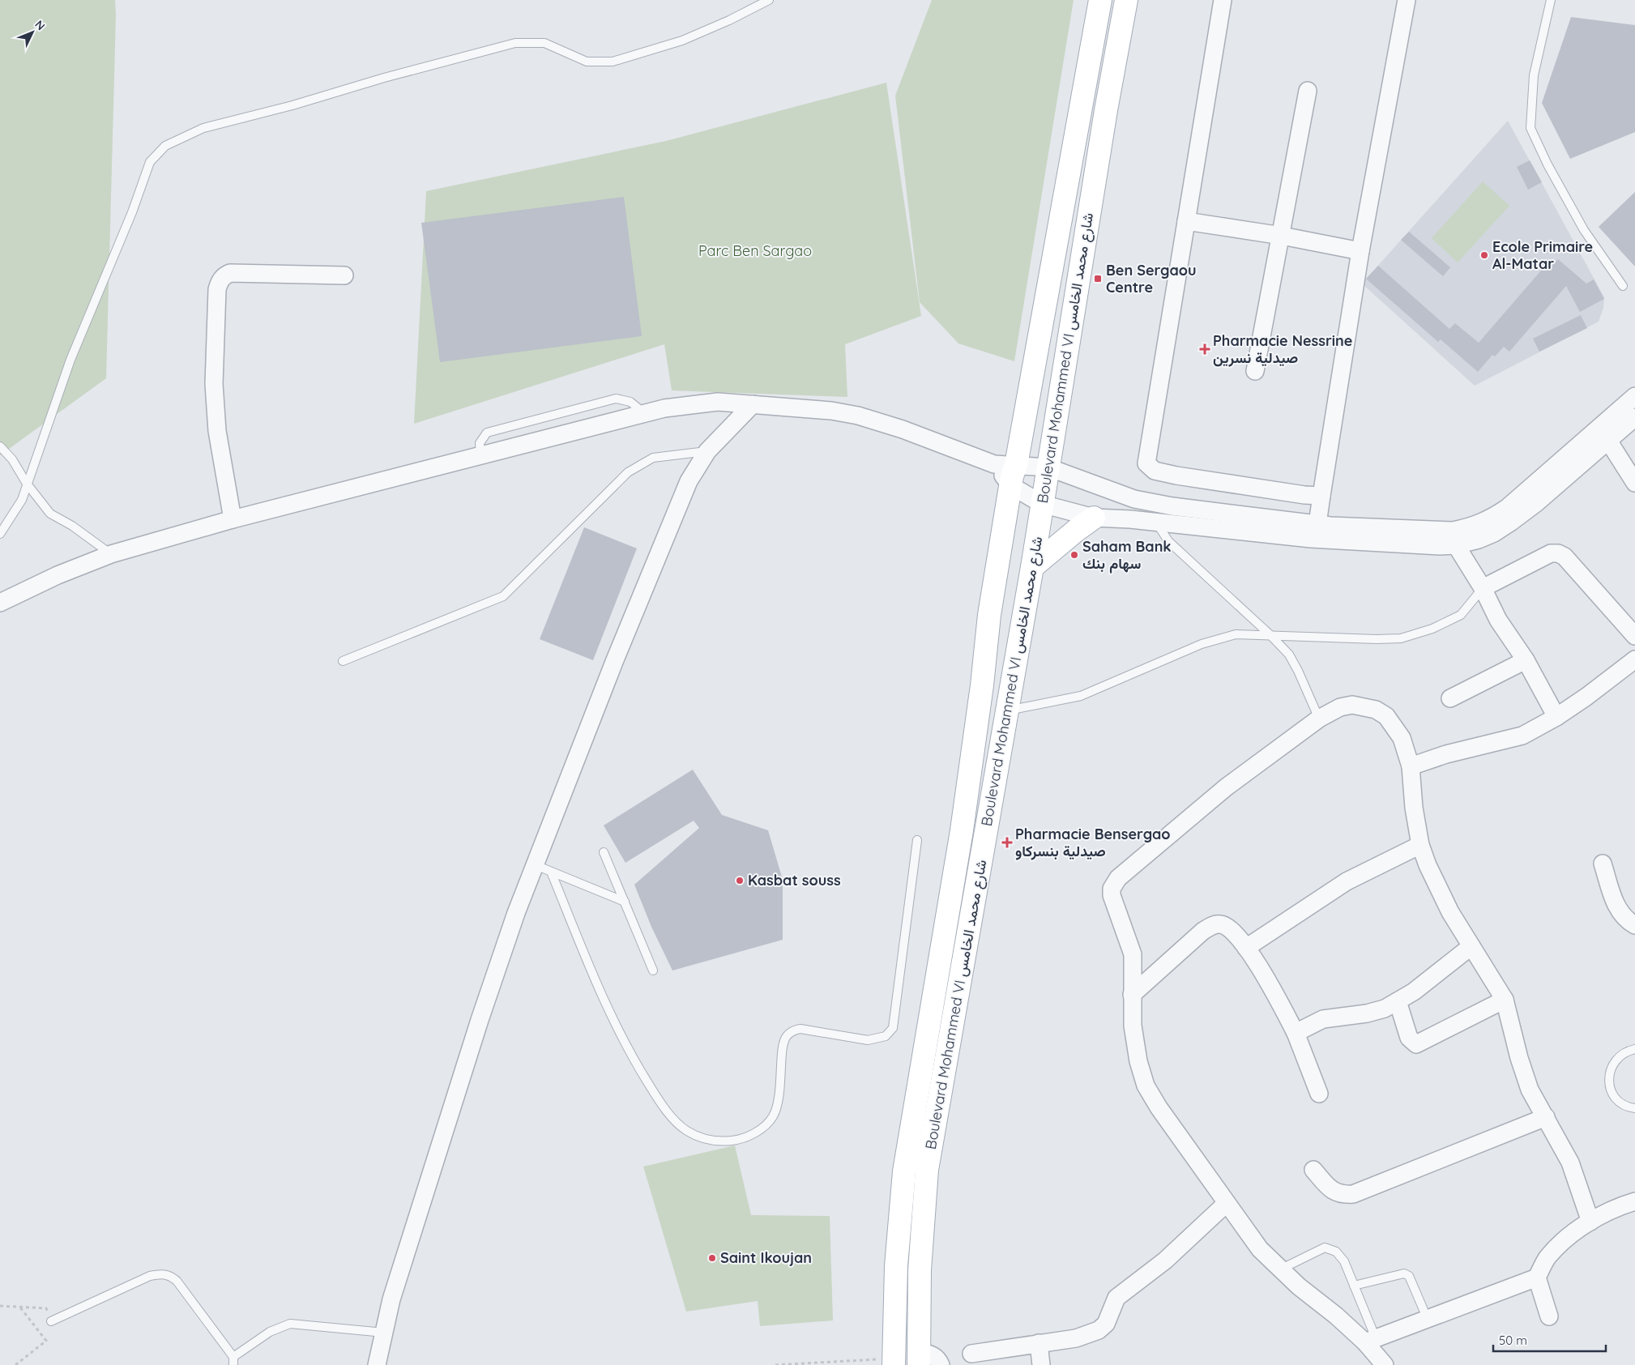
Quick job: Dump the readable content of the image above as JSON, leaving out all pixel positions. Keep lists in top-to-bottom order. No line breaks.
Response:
{"streets":{"main road":["Boulevard Mohammed VI شارع محمد الخامس"]},"parks":["Parc Ben Sargao"],"places":{"other":["Ecole Primaire Al-Matar","Saham Bank سهام بنك","Kasbat souss","Saint Ikoujan"],"transit":["Ben Sergaou Centre"],"health":["Pharmacie Nessrine صيدلية نسرين","Pharmacie Bensergao صيدلية بنسركاو"]},"scale_bar":"50 m","north":"top right"}
